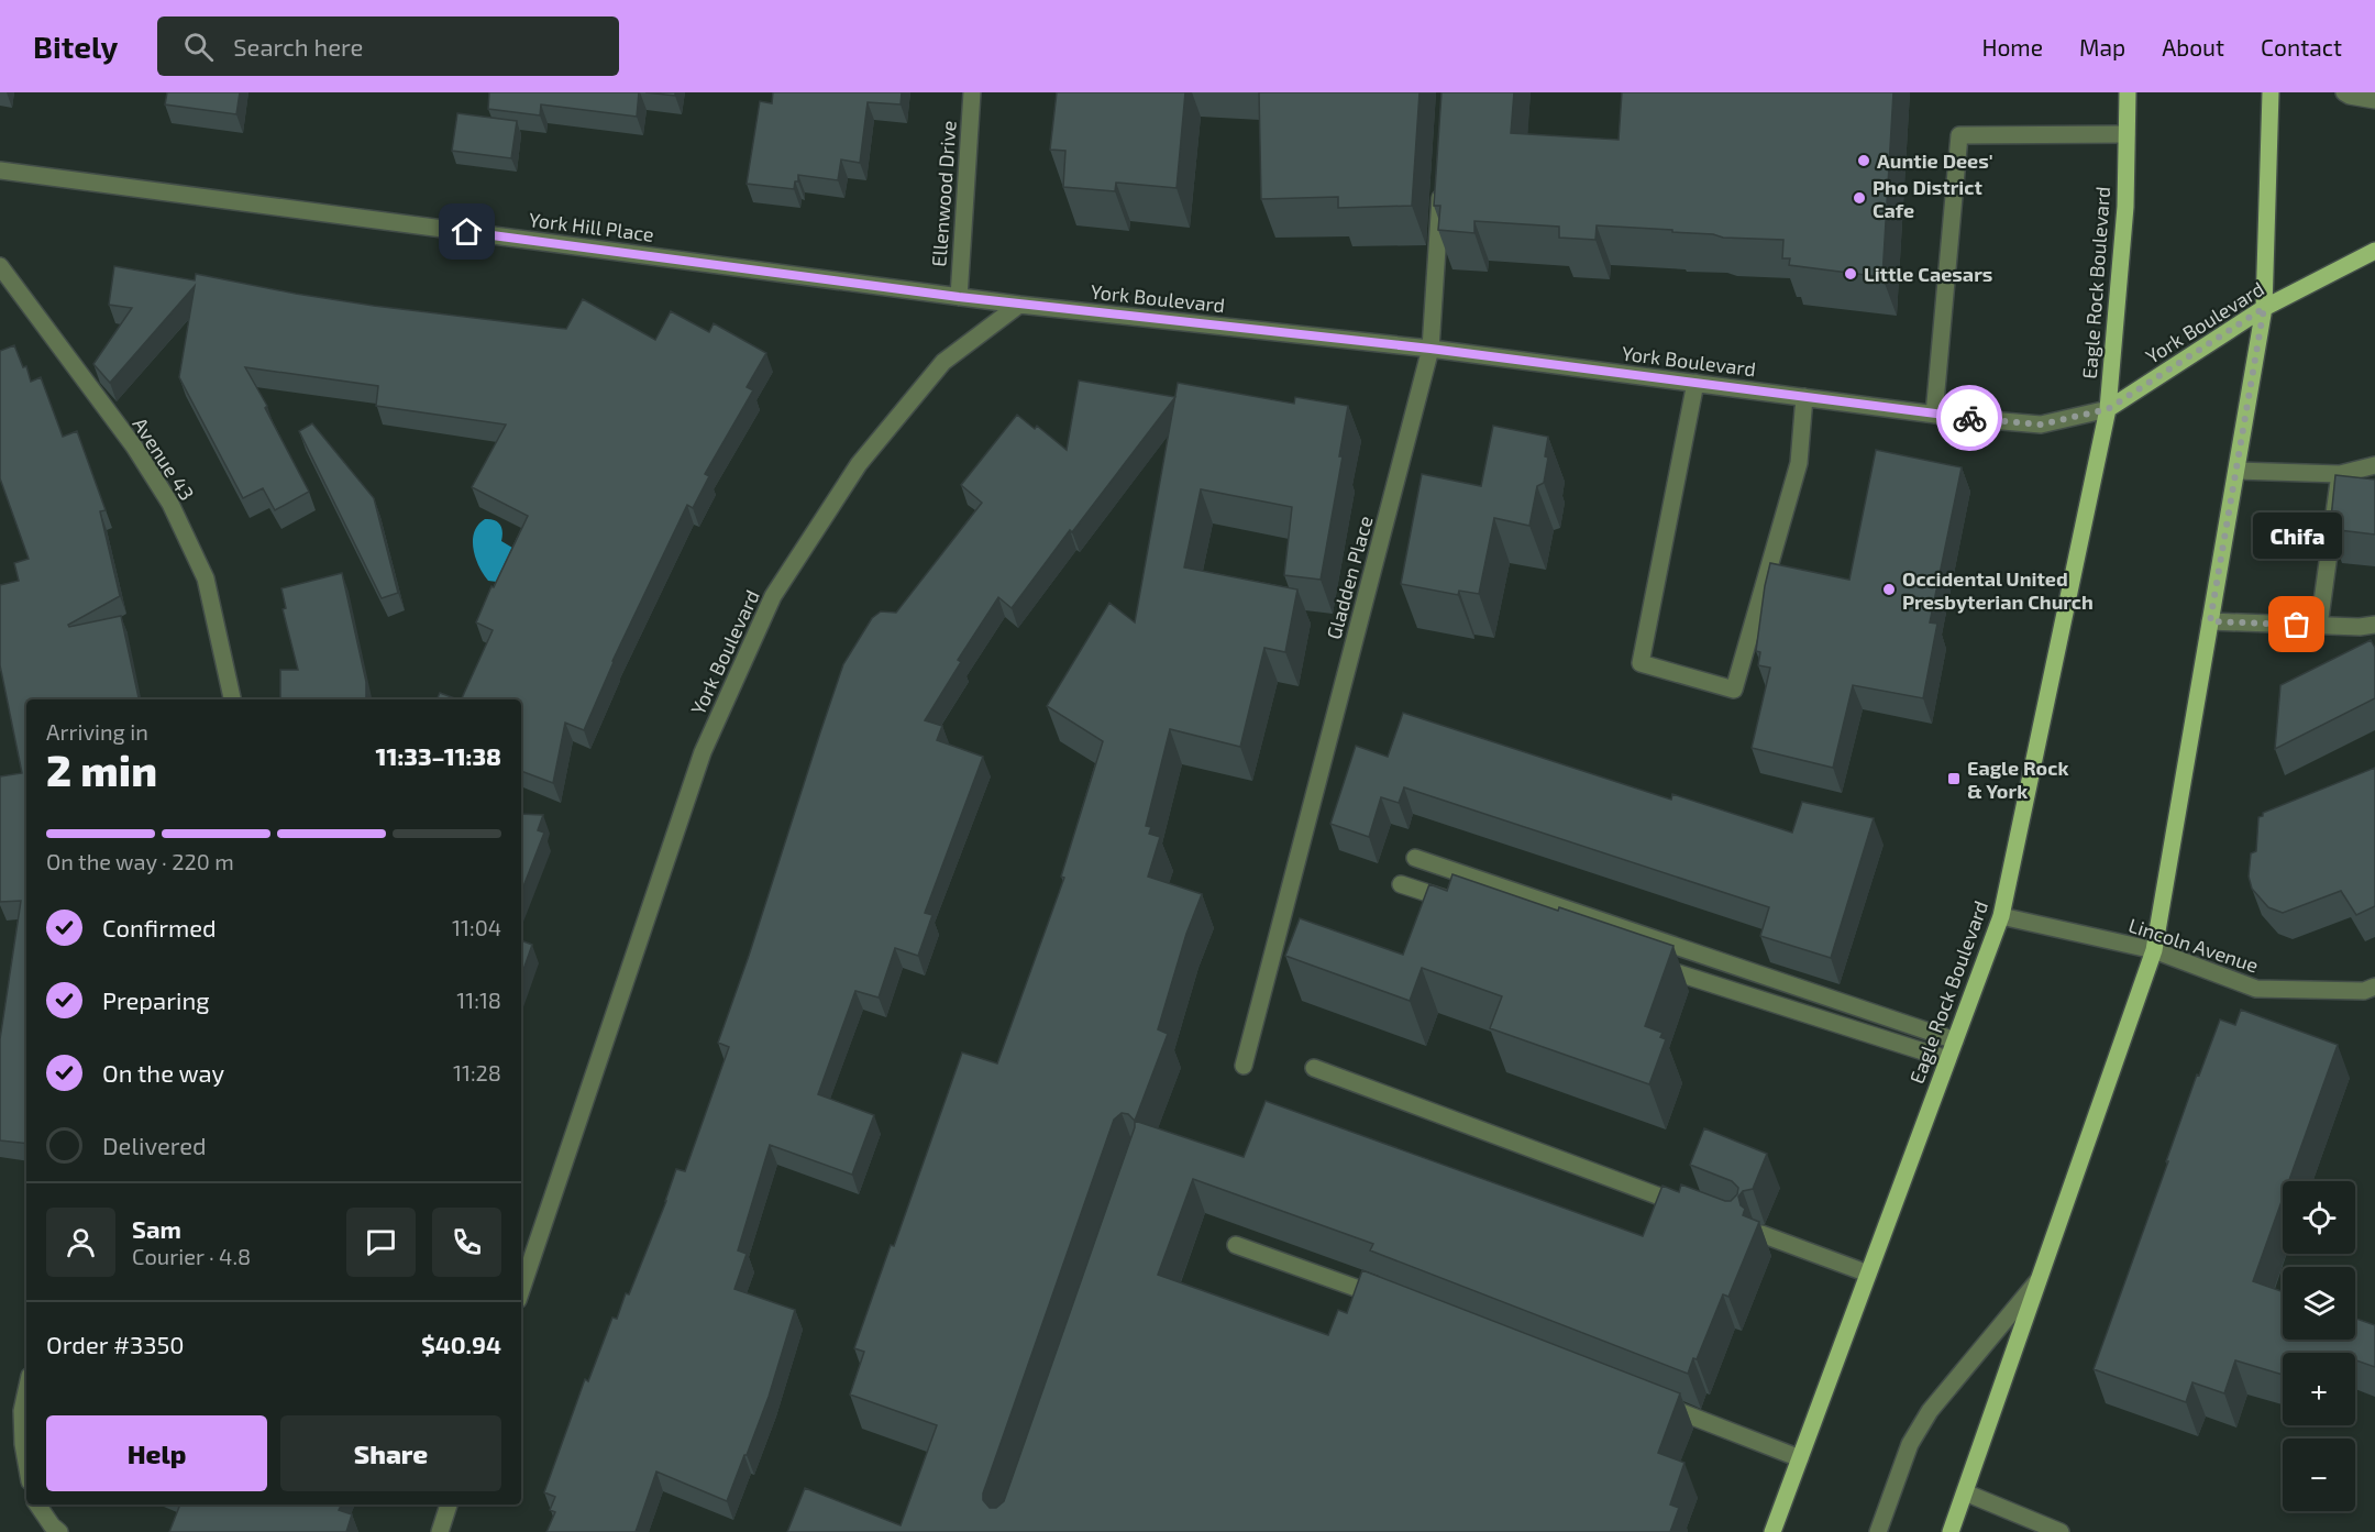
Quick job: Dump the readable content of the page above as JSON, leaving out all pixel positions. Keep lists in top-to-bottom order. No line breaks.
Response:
{"streets":{"main road":["Eagle Rock Boulevard","York Boulevard"],"street":["Ellenwood Drive","York Hill Place","Avenue 43","Gladden Place","Lincoln Avenue"]},"crossings":[["Ellenwood Drive","York Hill Place"],["York Hill Place","York Boulevard"],["Eagle Rock Boulevard","York Boulevard"],["Eagle Rock Boulevard","Lincoln Avenue"],["York Boulevard","Gladden Place"]],"places":{"other":["Auntie Dees'","Pho District Cafe","Little Caesars","Occidental United Presbyterian Church","Chifa"],"transit":["Eagle Rock & York"]},"page":{"header":"Bitely","search":"Search here","nav":["Home","Map","About","Contact"],"bubble":"Chifa","heading":["2 min","Arriving in","11:33–11:38"],"panel":["Sam","Courier · 4.8","Order #3350","$40.94"],"bar":"On the way · 220 m","list":[["Confirmed","11:04"],["Preparing","11:18"],["On the way","11:28"],"Delivered"],"map_buttons":["+","−"],"buttons":["Help","Share"]}}
